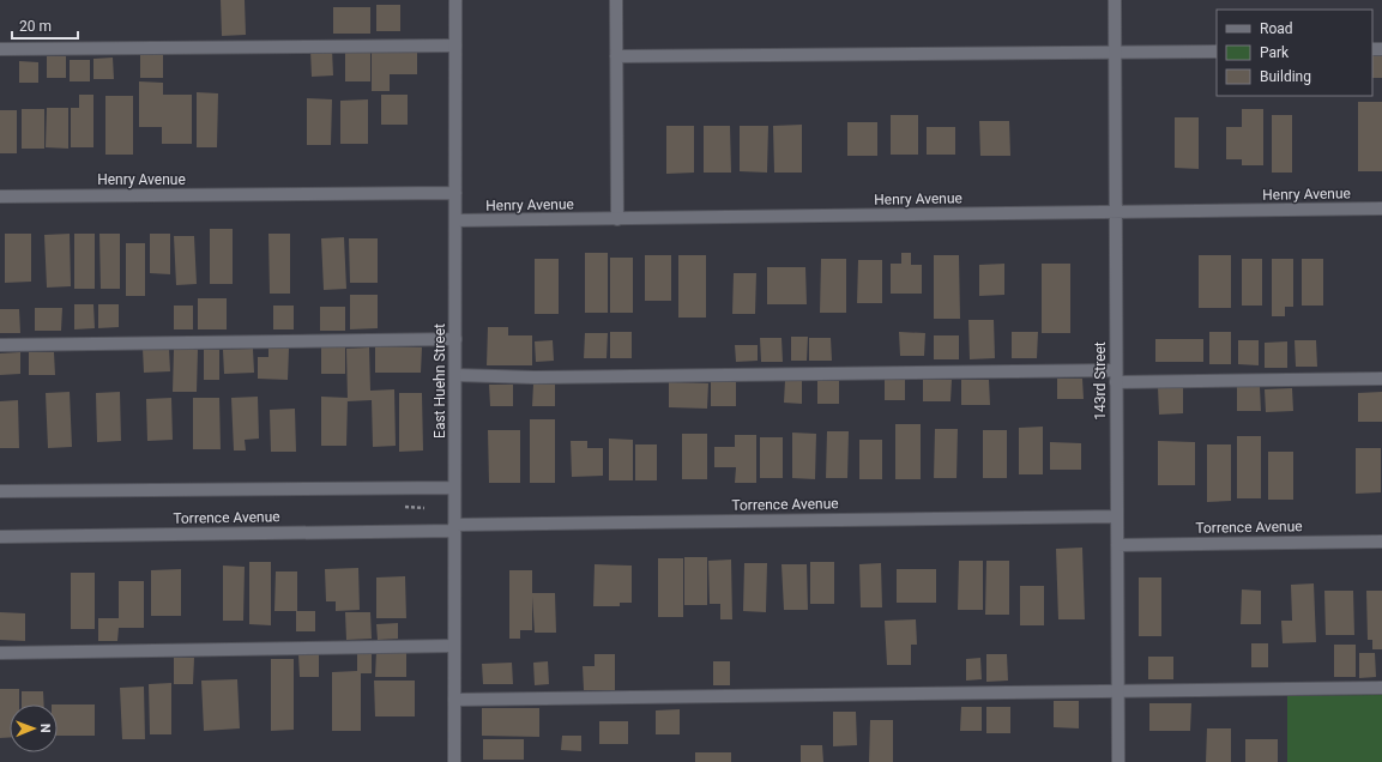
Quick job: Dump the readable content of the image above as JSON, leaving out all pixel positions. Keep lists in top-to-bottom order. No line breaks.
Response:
{"streets":{"street":["Henry Avenue","East Huehn Street","143rd Street","Torrence Avenue"]},"crossings":[["Henry Avenue","East Huehn Street"],["Henry Avenue","143rd Street"],["East Huehn Street","Torrence Avenue"],["143rd Street","Torrence Avenue"]],"legend":["Road","Park","Building"],"scale_bar":"20 m","north":"right"}
